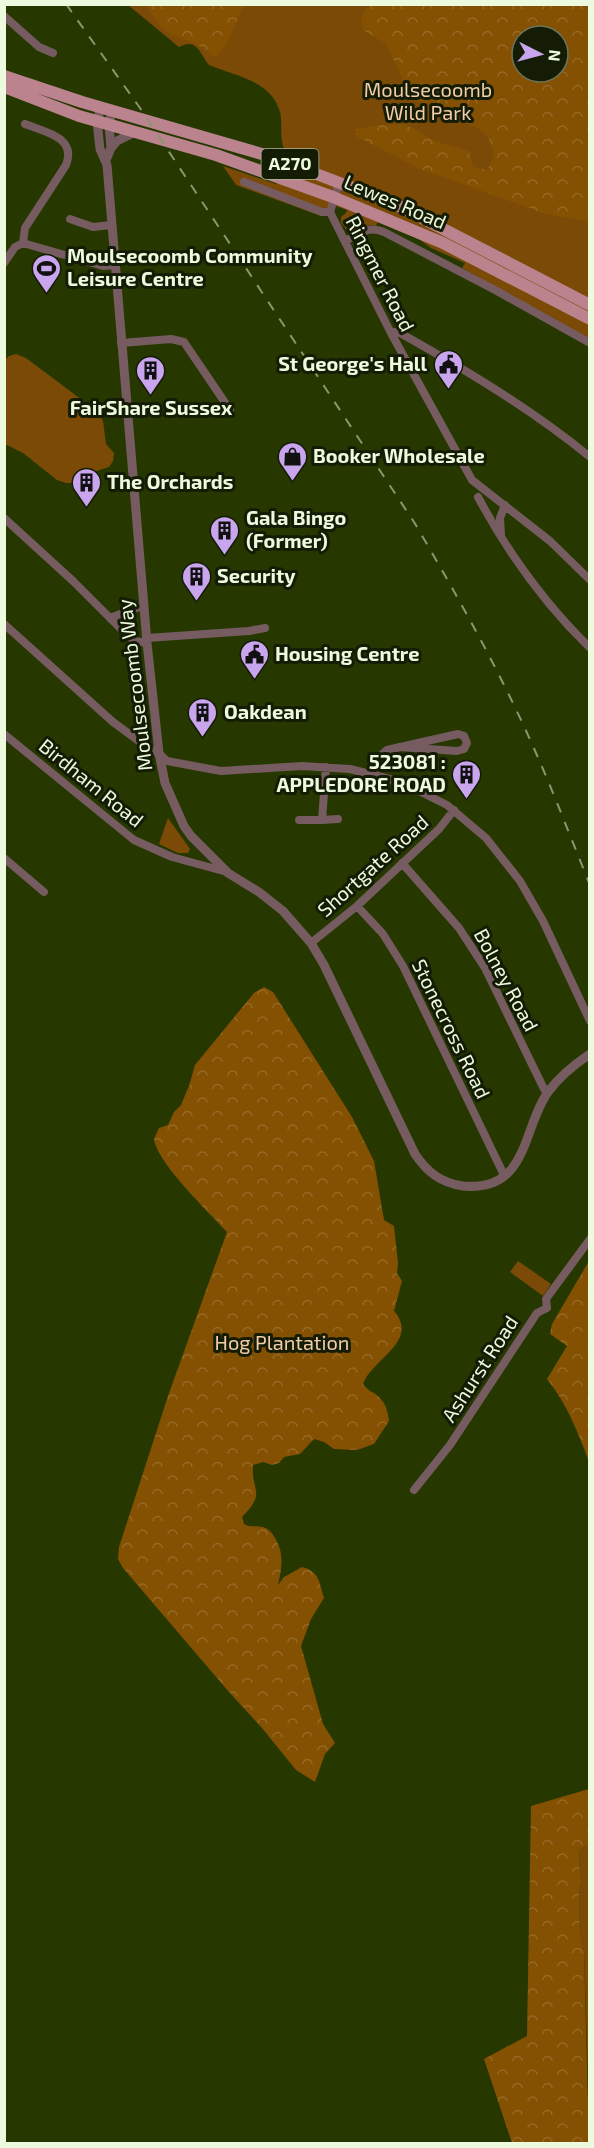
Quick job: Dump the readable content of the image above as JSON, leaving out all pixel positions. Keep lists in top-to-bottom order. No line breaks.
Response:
{"streets":{"main road":["A270","Lewes Road"],"street":["Ringmer Road","Moulsecoomb Way","Birdham Road","Shortgate Road","Bolney Road","Stonecross Road","Ashurst Road"]},"crossings":[["Lewes Road","Ringmer Road"],["Lewes Road","Moulsecoomb Way"],["Moulsecoomb Way","Birdham Road"],["Moulsecoomb Way","Shortgate Road"],["Moulsecoomb Way","Bolney Road"],["Moulsecoomb Way","Stonecross Road"],["Shortgate Road","Bolney Road"],["Shortgate Road","Stonecross Road"]],"parks":["Moulsecoomb Wild Park","Hog Plantation"],"places":{"sports":["Moulsecoomb Community Leisure Centre"],"public building":["St George's Hall","Housing Centre"],"building":["FairShare Sussex","The Orchards","Gala Bingo (Former)","Security","Oakdean","523081 : APPLEDORE ROAD"],"shop":["Booker Wholesale"]},"north":"right"}
